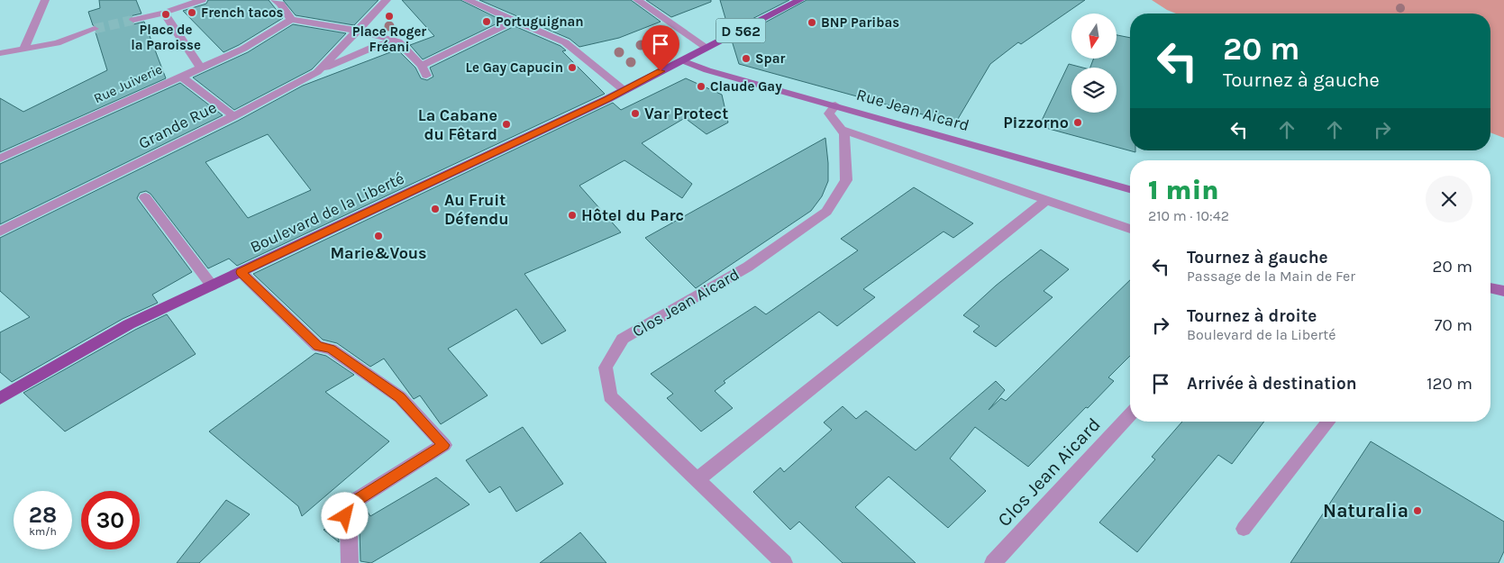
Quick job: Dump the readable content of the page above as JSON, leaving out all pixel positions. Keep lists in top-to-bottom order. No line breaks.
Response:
{"streets":{"main road":["D 562","Boulevard de la Liberté"],"street":["Rue Juiverie","Rue Jean Aicard","Grande Rue","Clos Jean Aicard"]},"crossings":[["D 562","Rue Jean Aicard"],["D 562","Boulevard de la Liberté"],["Rue Jean Aicard","Boulevard de la Liberté"],["Rue Jean Aicard","Clos Jean Aicard"]],"places":["French tacos","Place de la Paroisse","Place Roger Fréani","Portuguignan","BNP Paribas","Spar","Le Gay Capucin","Claude Gay","Var Protect","Pizzorno","La Cabane du Fêtard","Au Fruit Défendu","Hôtel du Parc","Marie&Vous","Naturalia"],"north":"bottom","page":{"turn":["20 m","Tournez à gauche"],"heading":["1 min","210 m · 10:42"],"list":[{"name":"Tournez à gauche","note":"Passage de la Main de Fer","value":"20 m"},{"name":"Tournez à droite","note":"Boulevard de la Liberté","value":"70 m"},{"name":"Arrivée à destination","value":"120 m"}],"speed":"28 km/h","limit":"30"}}
